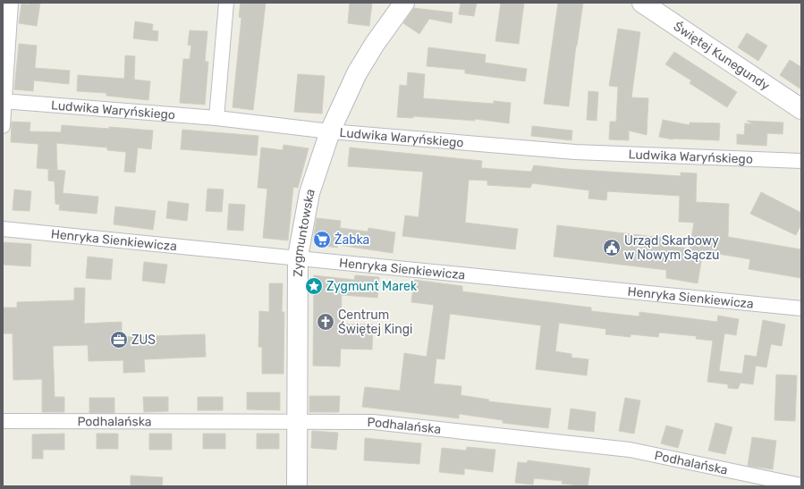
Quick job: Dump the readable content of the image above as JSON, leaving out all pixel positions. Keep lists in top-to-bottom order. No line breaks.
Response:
{"streets":{"main road":["Świętej Kunegundy","Zygmuntowska"],"street":["Ludwika Waryńskiego","Henryka Sienkiewicza","Podhalańska"]},"crossings":[["Ludwika Waryńskiego","Zygmuntowska"],["Zygmuntowska","Henryka Sienkiewicza"],["Zygmuntowska","Podhalańska"]],"places":{"supermarket":["Żabka"],"public building":["Urząd Skarbowy w Nowym Sączu"],"place":["Zygmunt Marek"],"church":["Centrum Świętej Kingi"],"office":["ZUS"]}}
